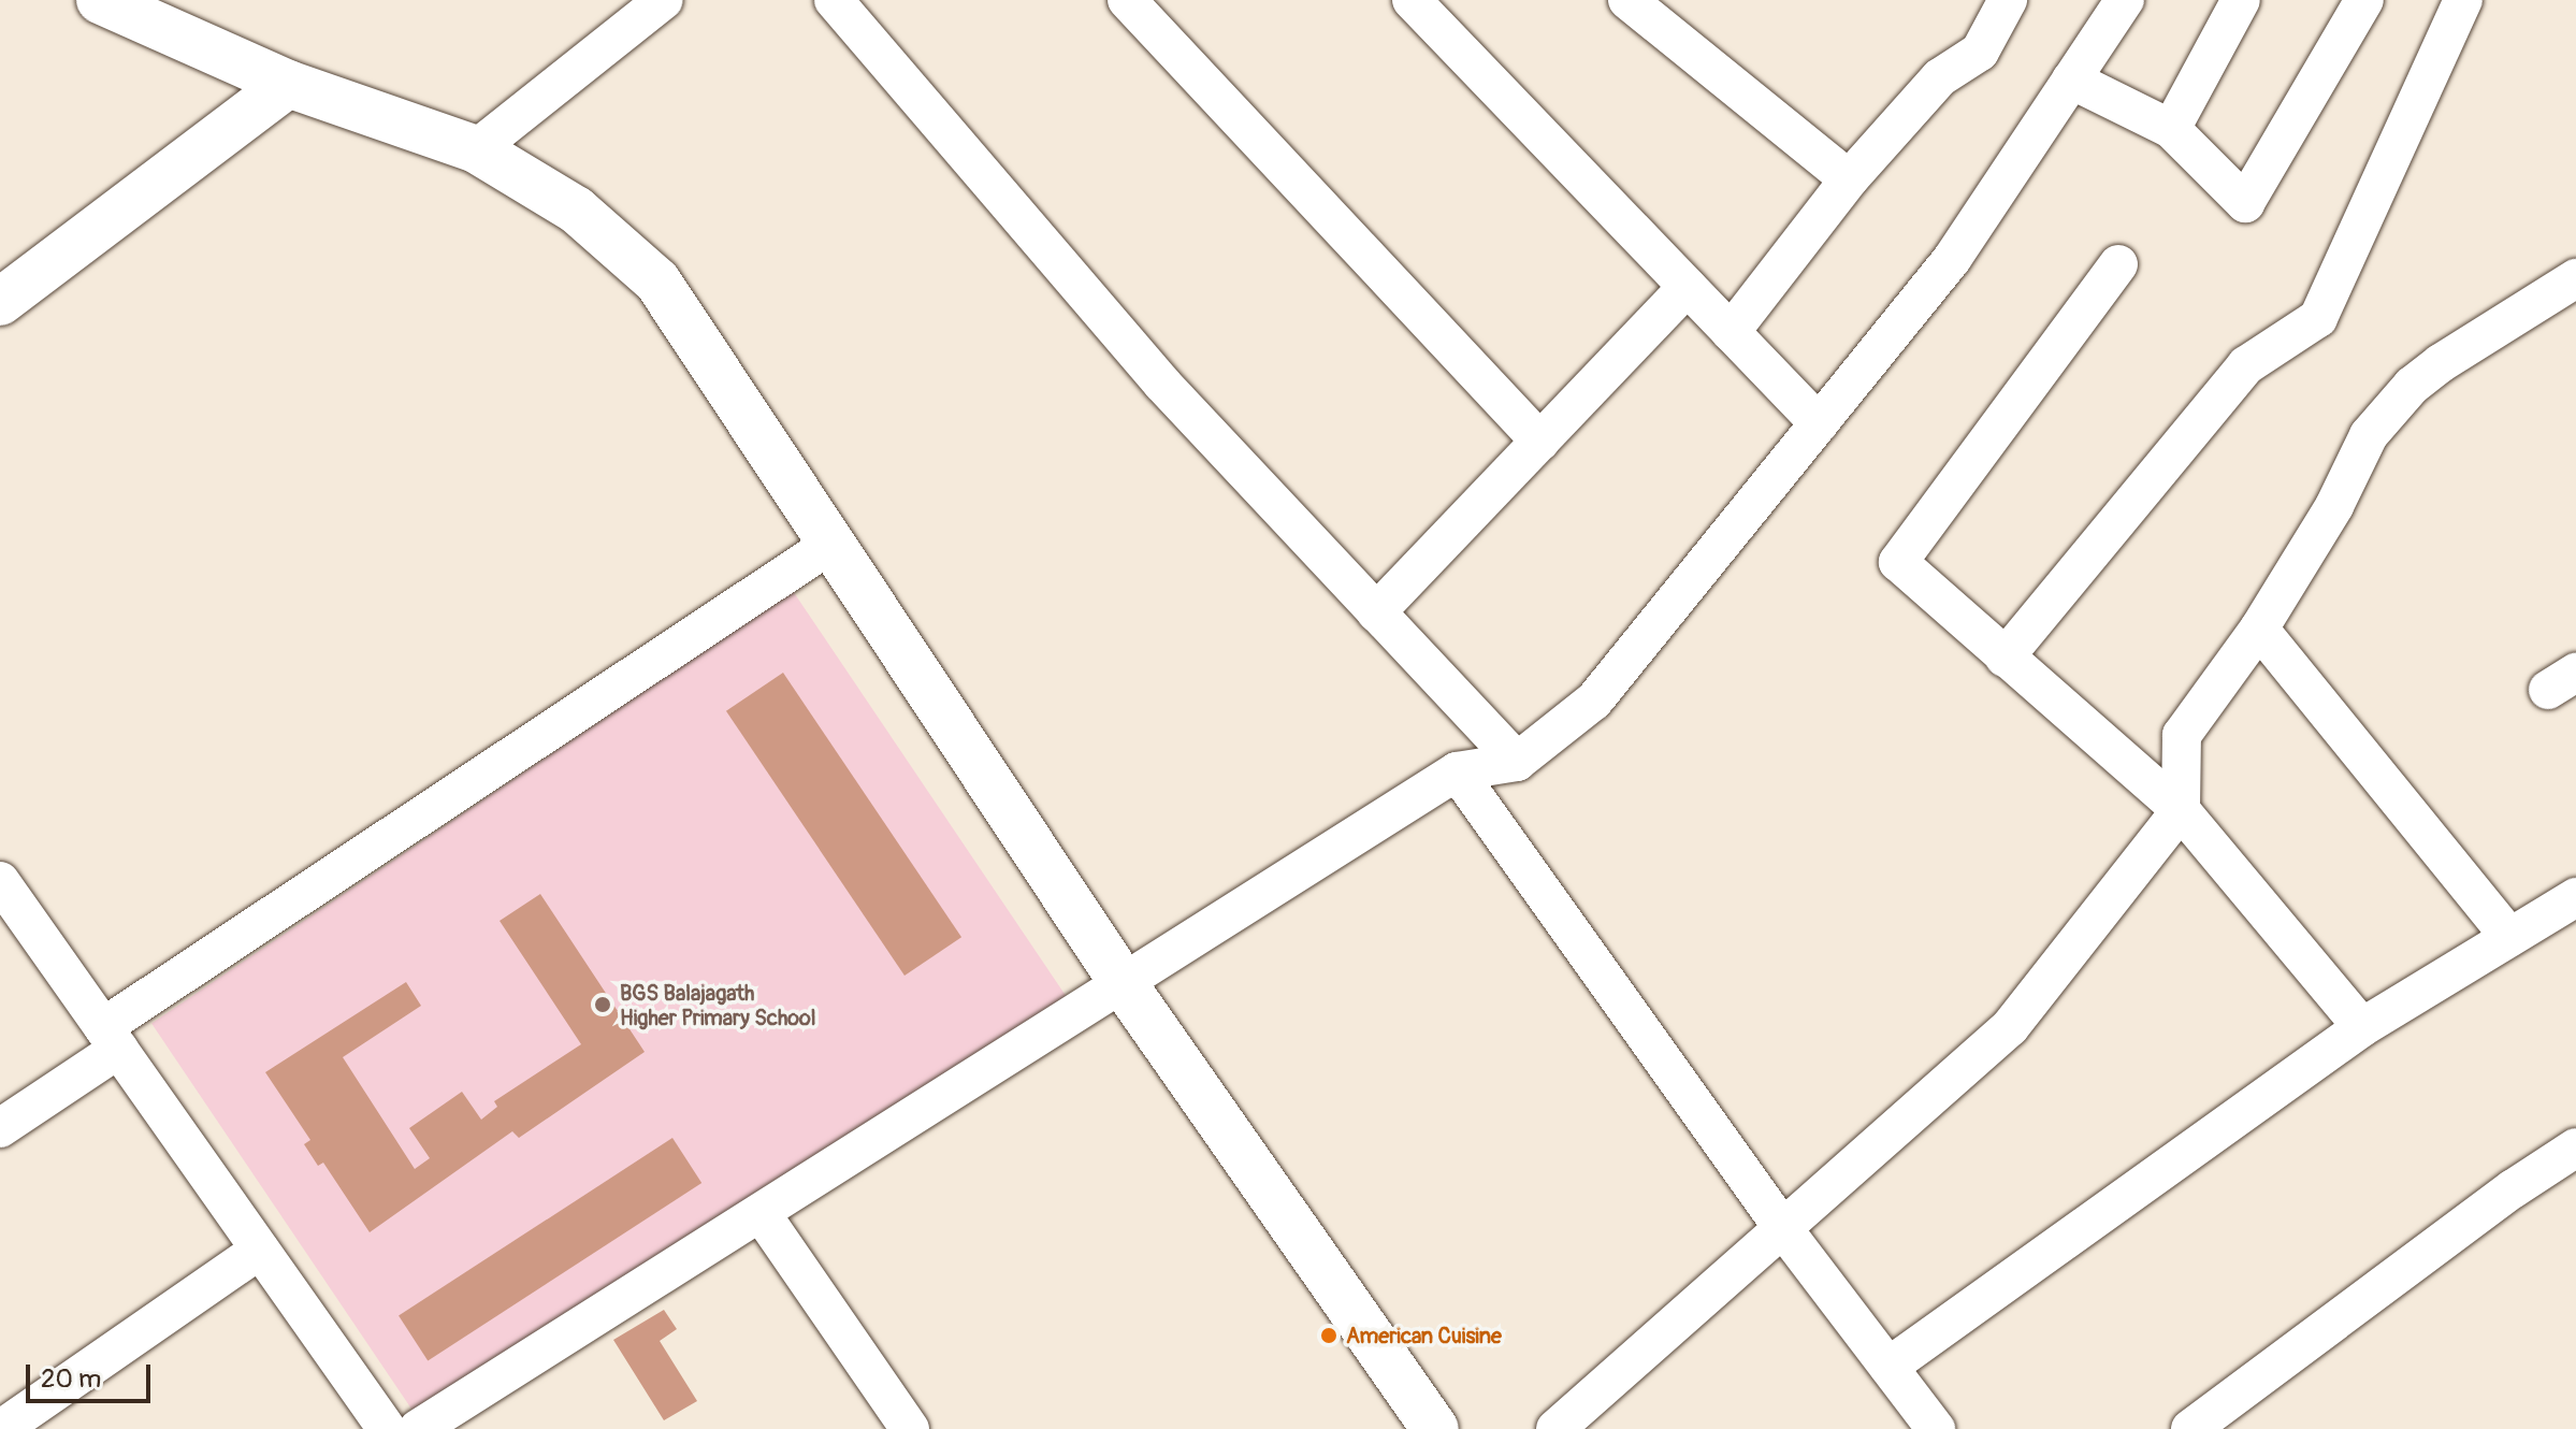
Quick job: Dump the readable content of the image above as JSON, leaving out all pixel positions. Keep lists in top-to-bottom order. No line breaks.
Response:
{"places":["BGS Balajagath Higher Primary School","American Cuisine"],"scale_bar":"20 m"}
